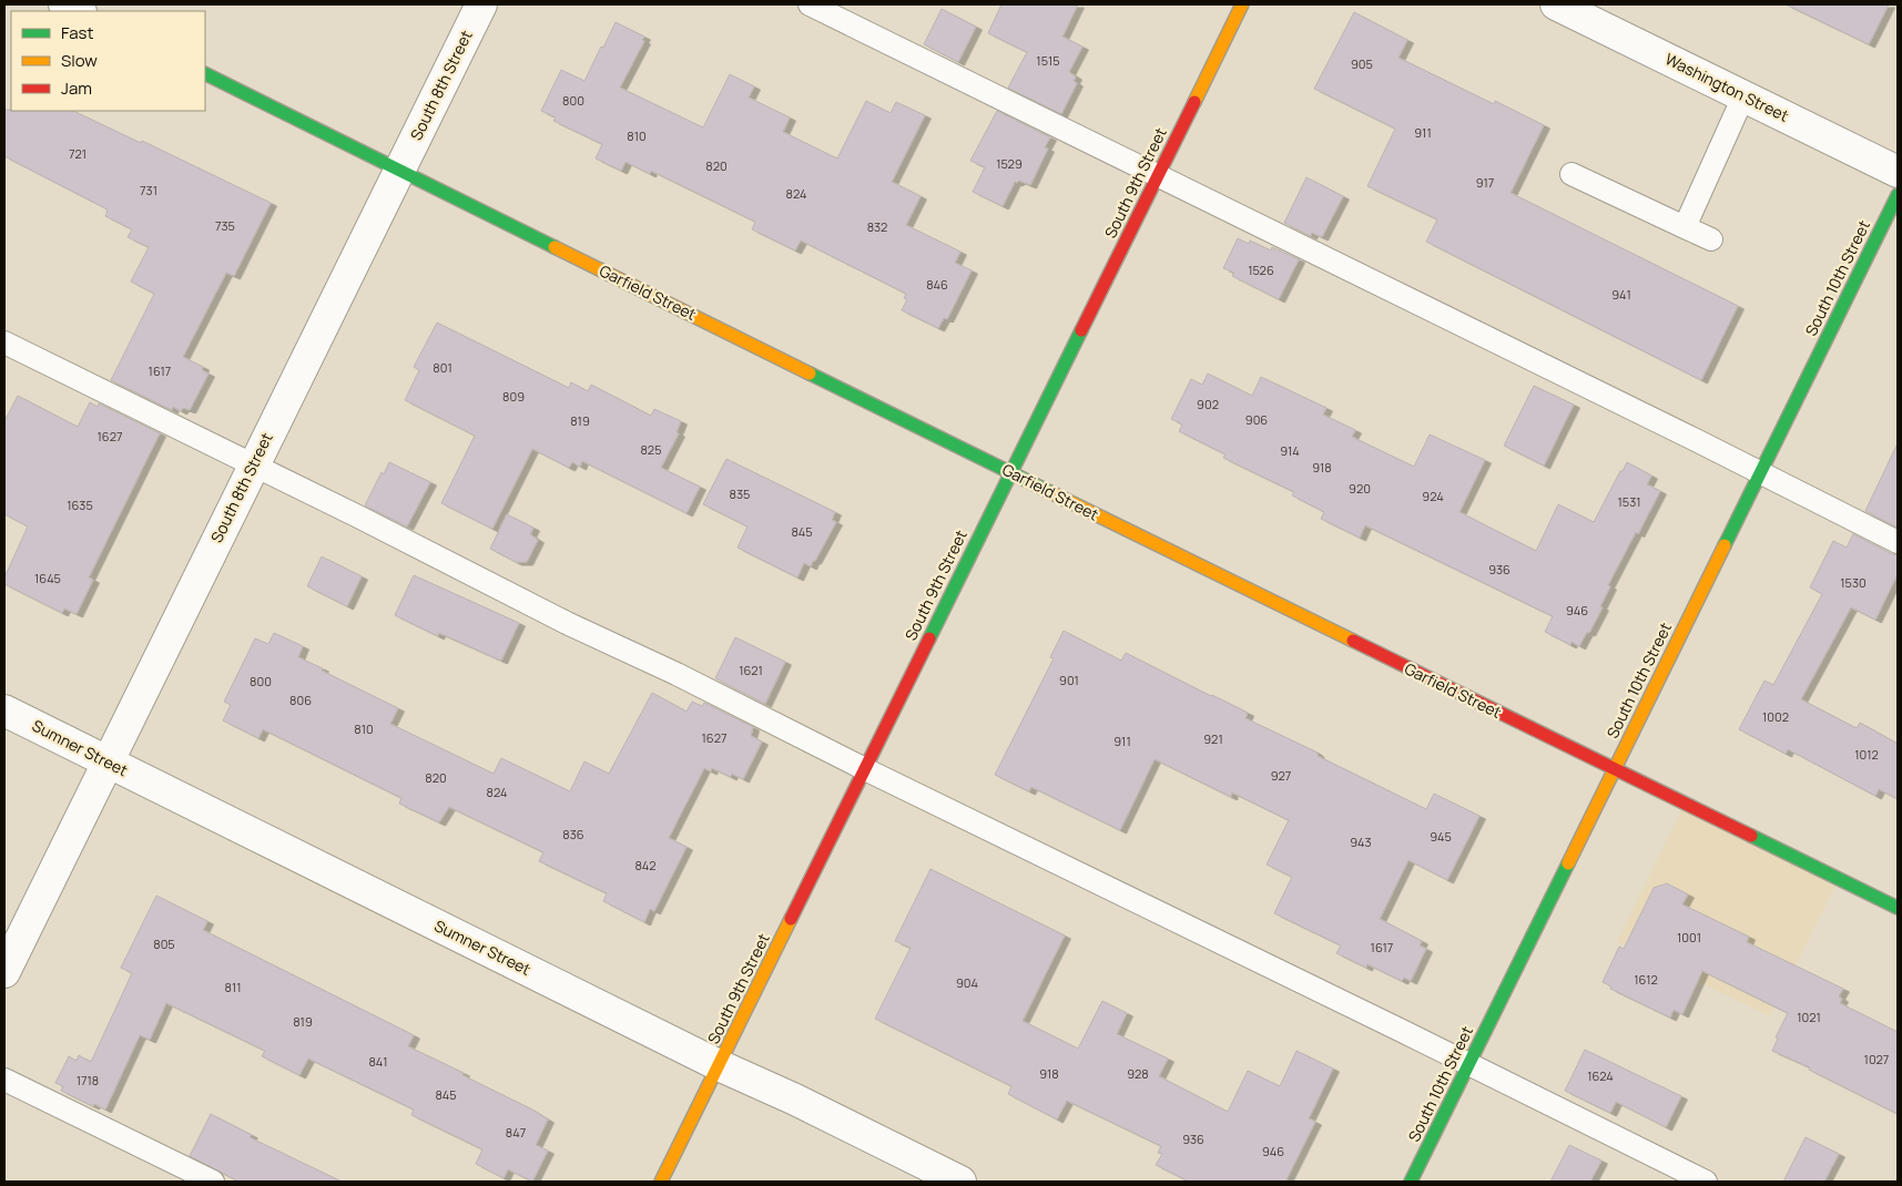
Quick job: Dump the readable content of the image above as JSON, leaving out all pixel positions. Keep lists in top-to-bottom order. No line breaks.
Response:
{"streets":{"main road":["South 9th Street","South 10th Street","Garfield Street"],"street":["South 8th Street","Washington Street","Sumner Street"]},"crossings":[["South 8th Street","Garfield Street"],["South 8th Street","Sumner Street"],["South 9th Street","Garfield Street"],["South 9th Street","Sumner Street"],["South 10th Street","Garfield Street"]],"house_numbers":["1515","905","800","911","810","721","1529","820","917","731","824","735","832","1526","846","941","801","1617","809","902","906","819","1627","825","914","918","920","835","924","1531","1635","845","936","1645","1530","946","1621","901","800","806","1002","810","1627","921","911","1012","927","820","824","836","945","943","842","1001","805","1617","1612","904","811","1021","819","1027","841","918","928","1624","1718","845","847","936","946"],"legend":["Fast","Slow","Jam"]}
